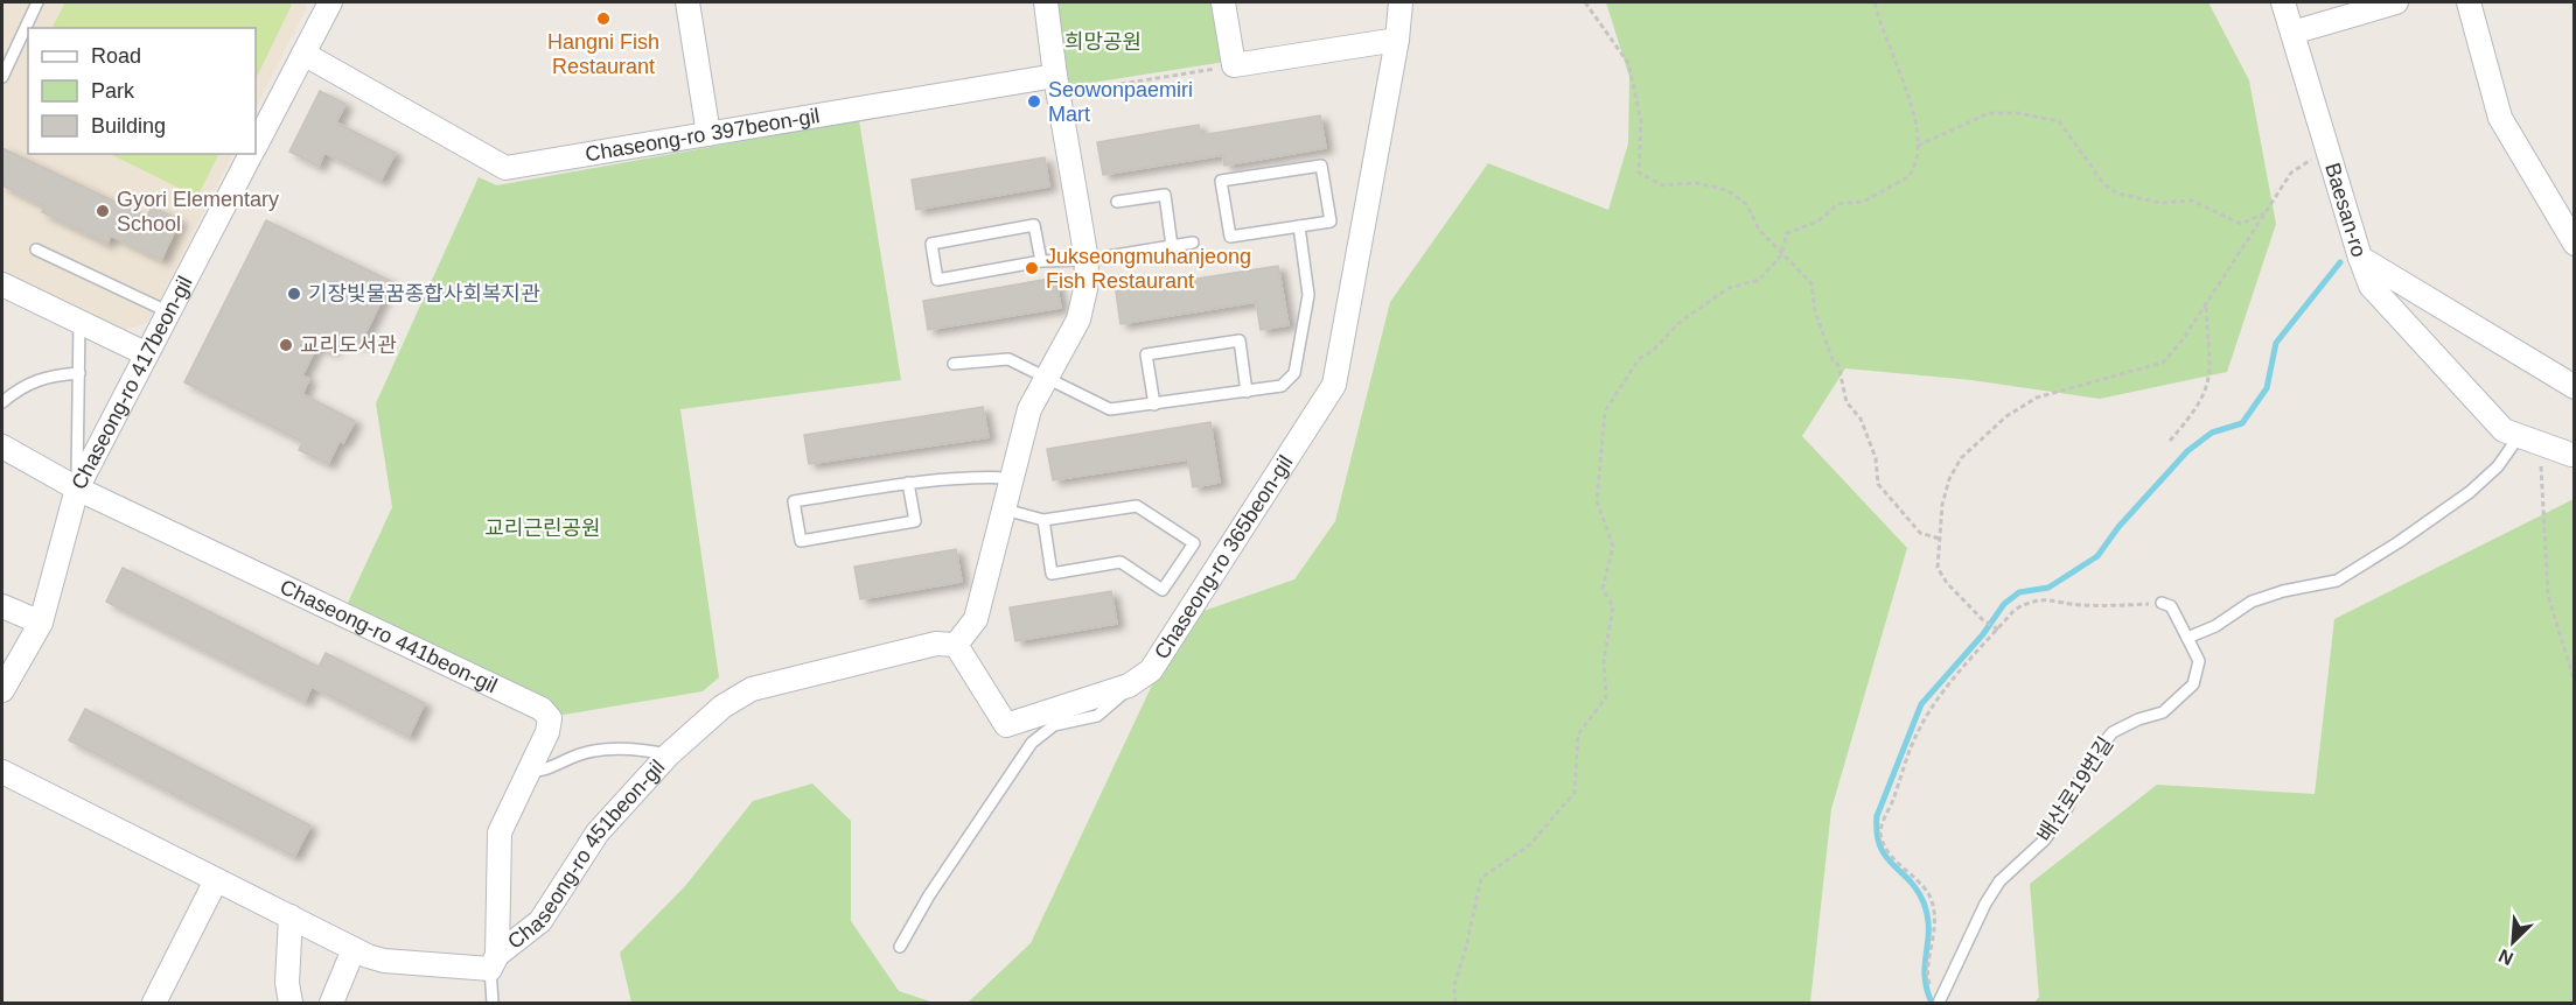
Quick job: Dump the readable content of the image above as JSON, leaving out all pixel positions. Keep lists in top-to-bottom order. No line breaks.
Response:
{"streets":{"street":["Chaseong-ro 397beon-gil","Baesan-ro","Chaseong-ro 417beon-gil","Chaseong-ro 365beon-gil","Chaseong-ro 441beon-gil","Chaseong-ro 451beon-gil"],"lane":["배산로19번길"]},"crossings":[["Chaseong-ro 397beon-gil","Chaseong-ro 417beon-gil"],["Chaseong-ro 417beon-gil","Chaseong-ro 441beon-gil"],["Chaseong-ro 365beon-gil","Chaseong-ro 451beon-gil"],["Chaseong-ro 441beon-gil","Chaseong-ro 451beon-gil"]],"parks":["희망공원","교리근린공원"],"places":["Hangni Fish Restaurant","Seowonpaemiri Mart","Gyori Elementary School","Jukseongmuhanjeong Fish Restaurant","기장빛물꿈종합사회복지관","교리도서관"],"legend":["Road","Park","Building"],"north":"bottom left"}
